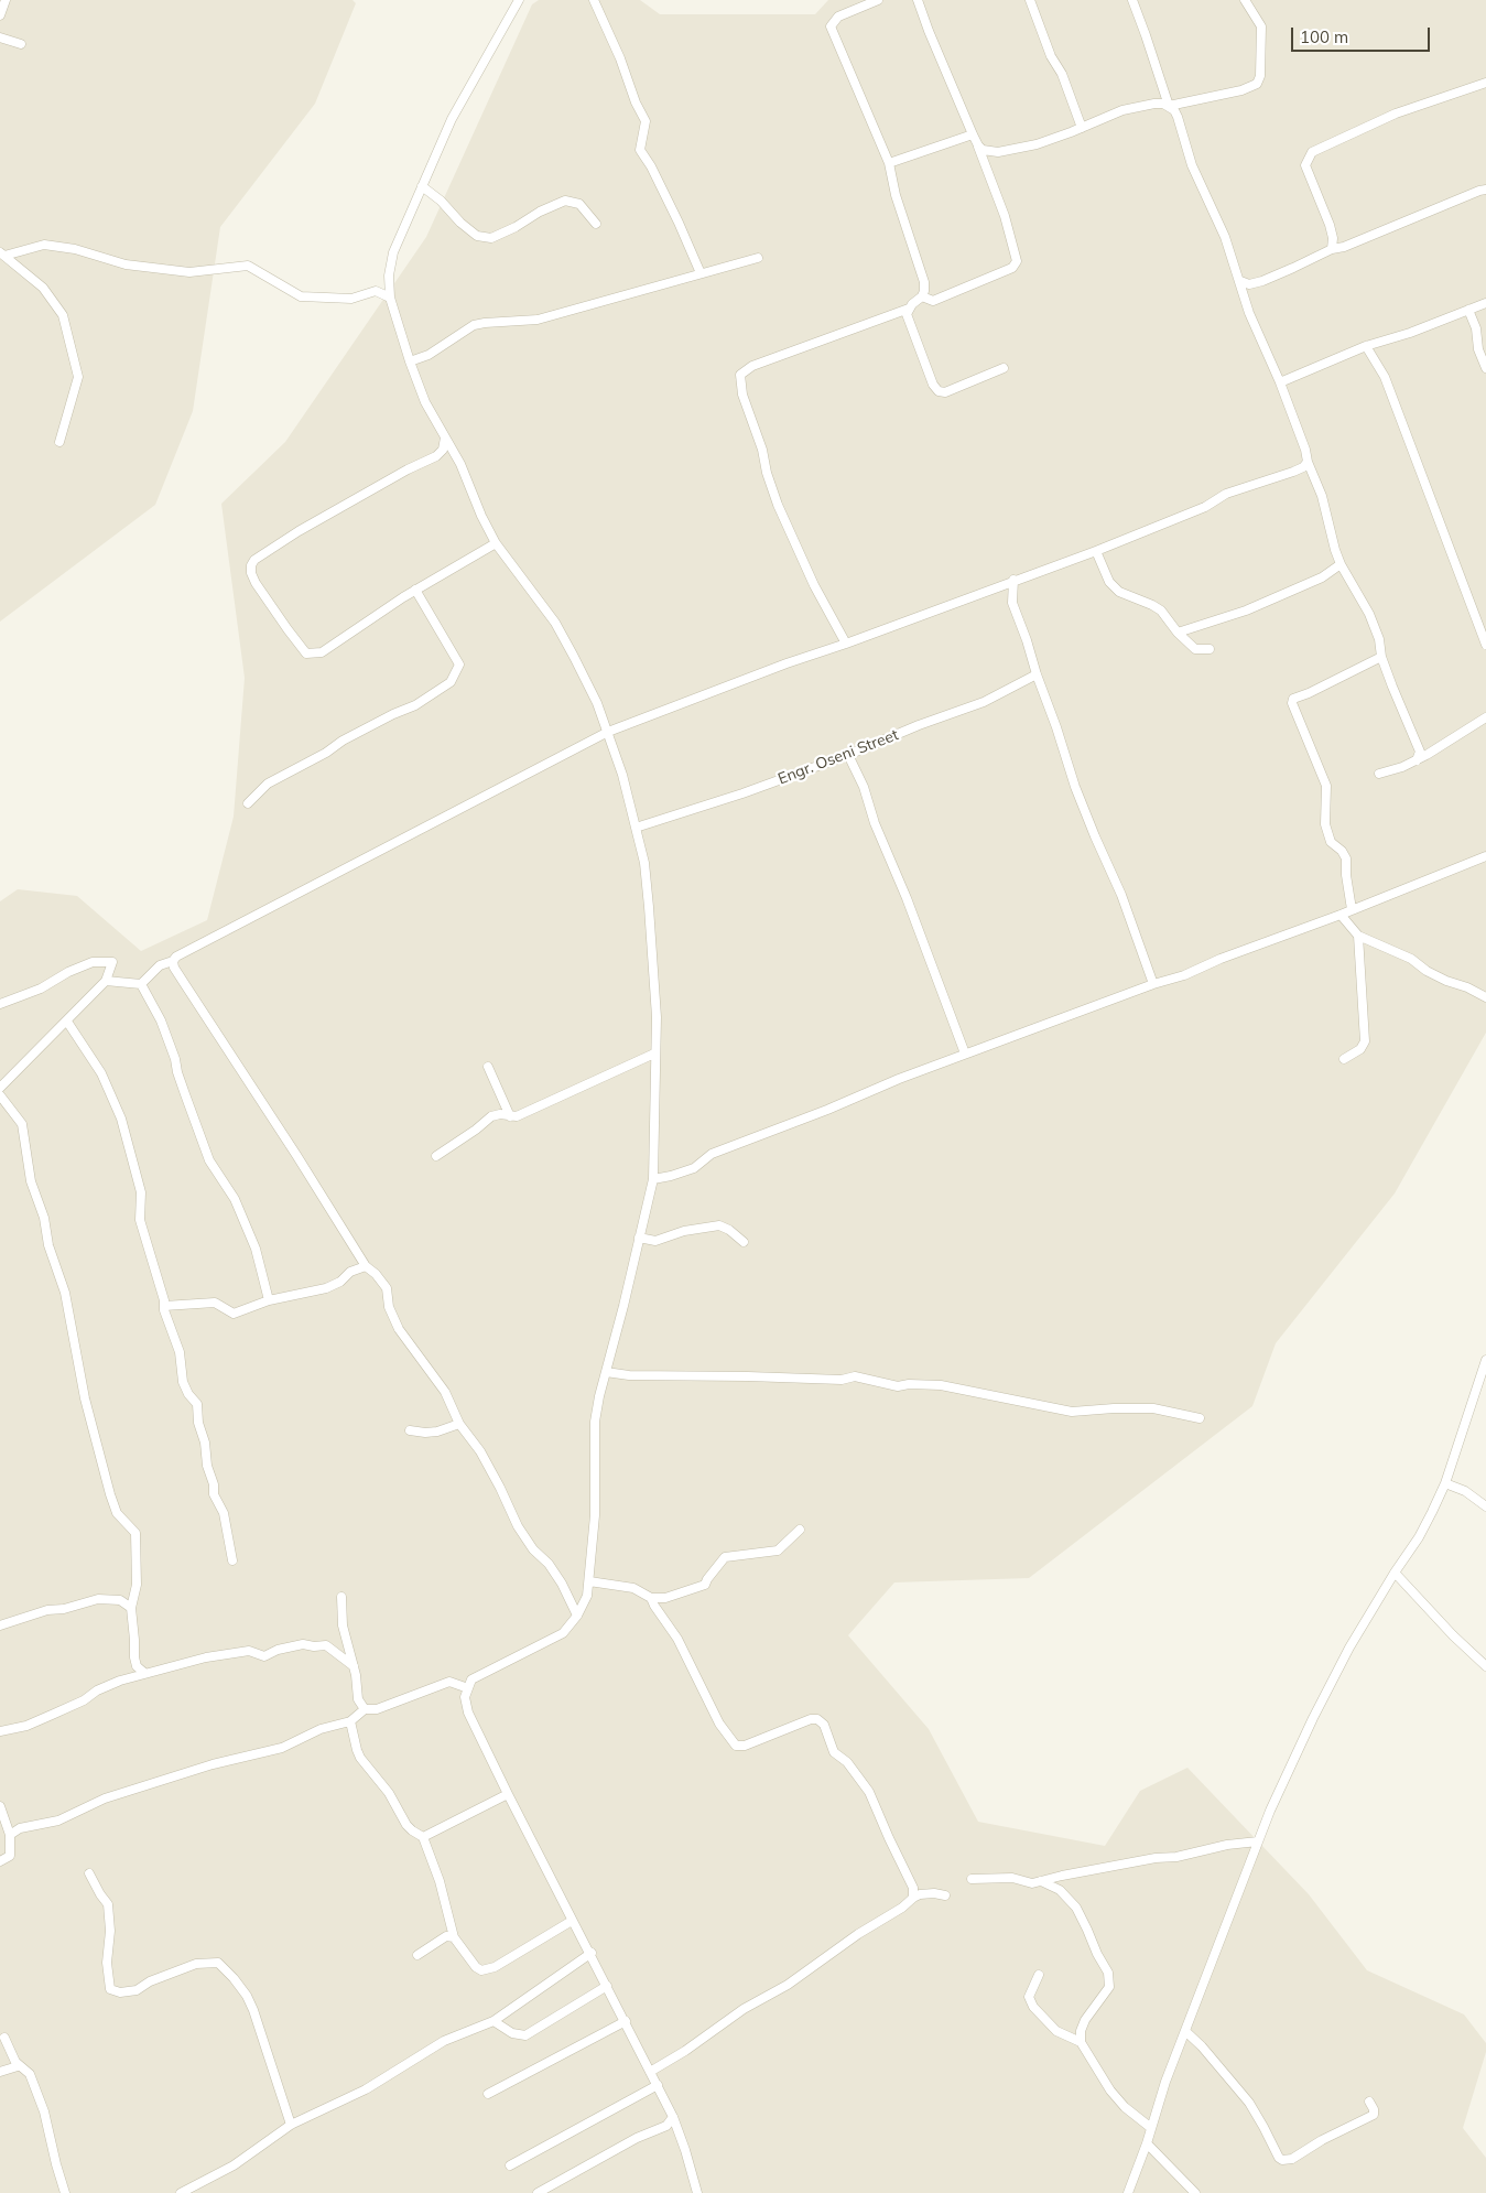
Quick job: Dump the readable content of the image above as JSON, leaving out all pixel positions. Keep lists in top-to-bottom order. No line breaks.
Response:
{"streets":{"street":["Engr. Oseni Street"]},"scale_bar":"100 m"}
